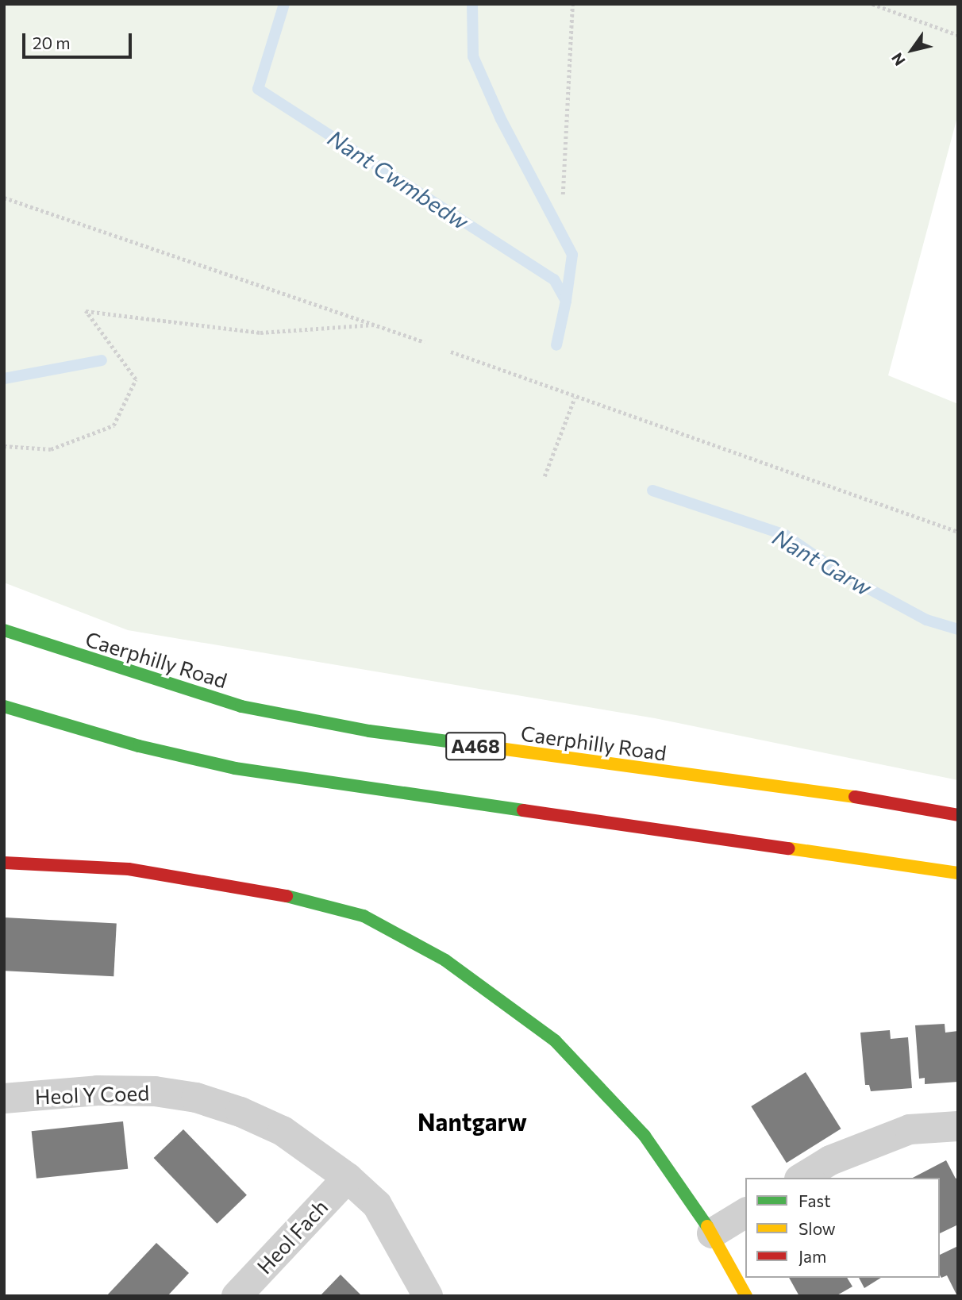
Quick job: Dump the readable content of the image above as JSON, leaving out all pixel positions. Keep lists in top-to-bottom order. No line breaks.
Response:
{"streets":{"main road":["Caerphilly Road","A468"],"street":["Heol Y Coed","Heol Fach"]},"crossings":[["Heol Y Coed","Heol Fach"]],"districts":["Nantgarw"],"water":["Nant Cwmbedw","Nant Garw"],"legend":["Fast","Slow","Jam"],"scale_bar":"20 m","north":"bottom left"}
